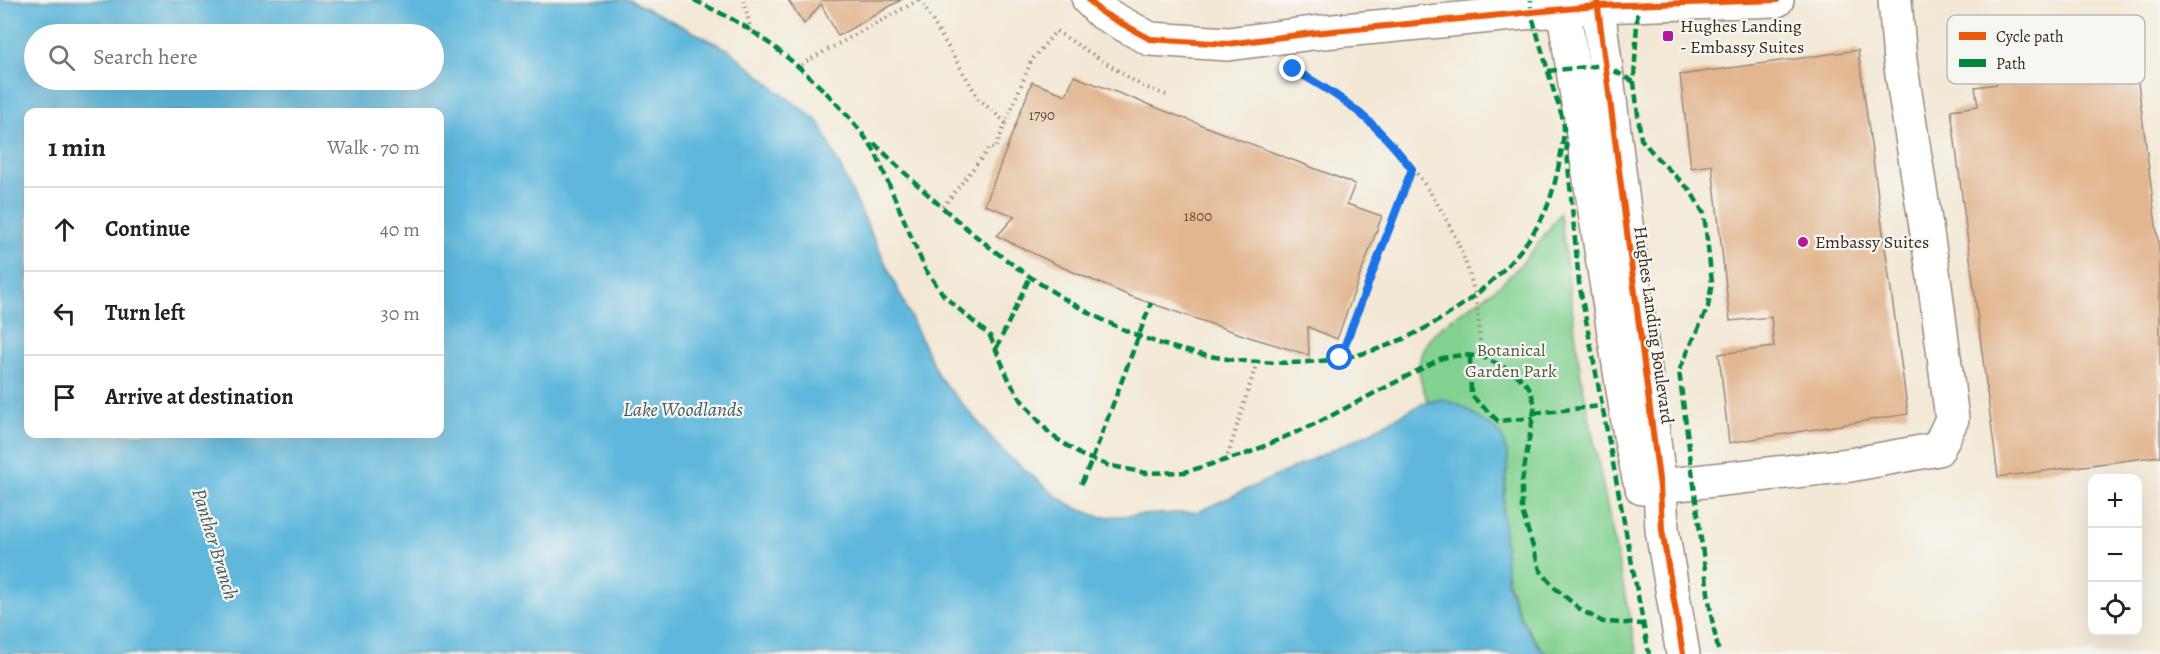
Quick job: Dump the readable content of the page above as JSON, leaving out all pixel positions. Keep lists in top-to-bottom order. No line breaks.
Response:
{"streets":{"street":["Hughes Landing Boulevard"]},"water":["Lake Woodlands","Panther Branch"],"parks":["Botanical Garden Park"],"places":{"transit":["Hughes Landing - Embassy Suites"],"other":["Embassy Suites"]},"house_numbers":["1790","1800"],"legend":["Cycle path","Path"],"page":{"search":"Search here","heading":["1 min","Walk · 70 m"],"list":[["Continue","40 m"],["Turn left","30 m"],"Arrive at destination"],"map_buttons":["+","−"]}}
